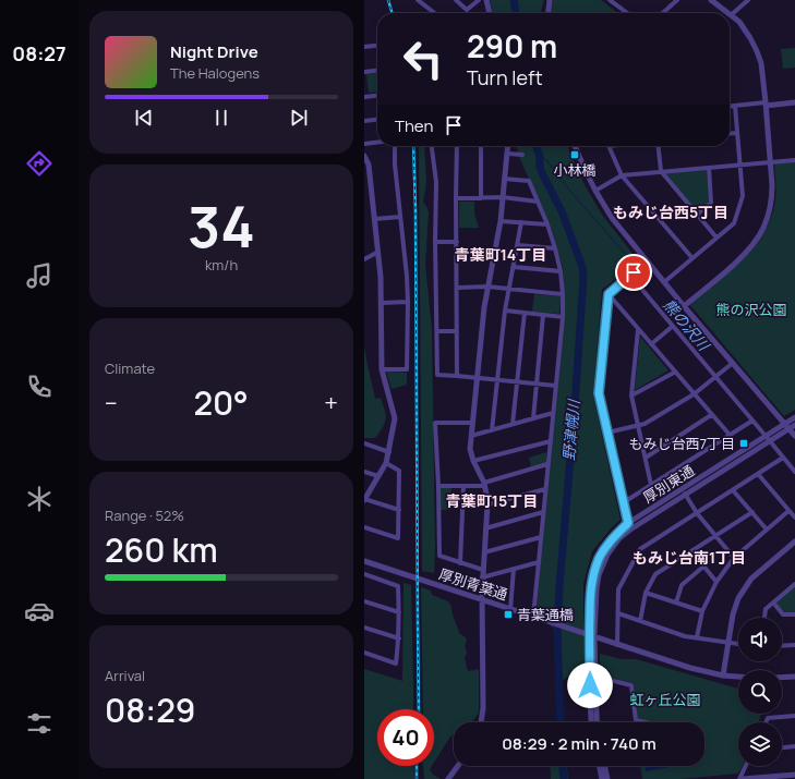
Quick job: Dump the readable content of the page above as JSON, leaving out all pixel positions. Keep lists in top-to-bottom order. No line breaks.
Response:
{"streets":{"street":["厚別東通","厚別青葉通"]},"crossings":[["厚別東通","厚別青葉通"]],"districts":["もみじ台西5丁目","青葉町14丁目","青葉町15丁目","もみじ台南1丁目"],"water":["熊の沢川","野津幌川"],"parks":["熊の沢公園","虹ヶ丘公園"],"places":{"transit":["小林橋","もみじ台西7丁目","青葉通橋"]},"page":{"tabs":"08:27","turn":["290 m","Turn left"],"song":["Night Drive","The Halogens"],"then":"Then","tile":[["34","km/h"],"Climate",["Range · 52%","260 km"],["Arrival","08:29"]],"heat":["−","20°","+"],"limit":"40","trip":"08:29 · 2 min · 740 m"}}
